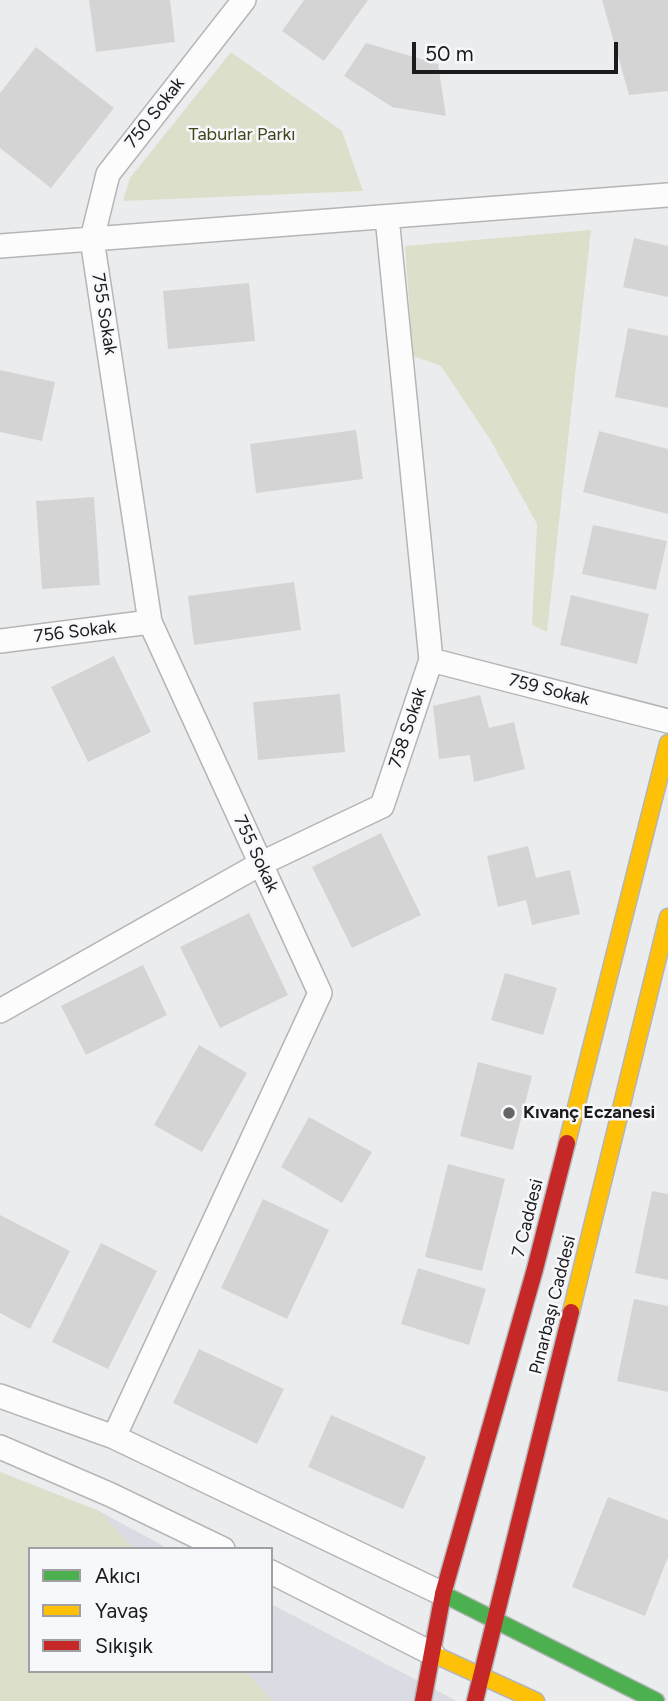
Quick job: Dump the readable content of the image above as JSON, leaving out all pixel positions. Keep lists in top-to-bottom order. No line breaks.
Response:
{"streets":{"street":["750 Sokak","755 Sokak","756 Sokak","759 Sokak","758 Sokak","7 Caddesi","Pınarbaşı Caddesi"]},"crossings":[["750 Sokak","755 Sokak"],["755 Sokak","756 Sokak"],["755 Sokak","758 Sokak"],["759 Sokak","758 Sokak"]],"parks":["Taburlar Parkı"],"places":["Kıvanç Eczanesi"],"legend":["Akıcı","Yavaş","Sıkışık"],"scale_bar":"50 m"}
